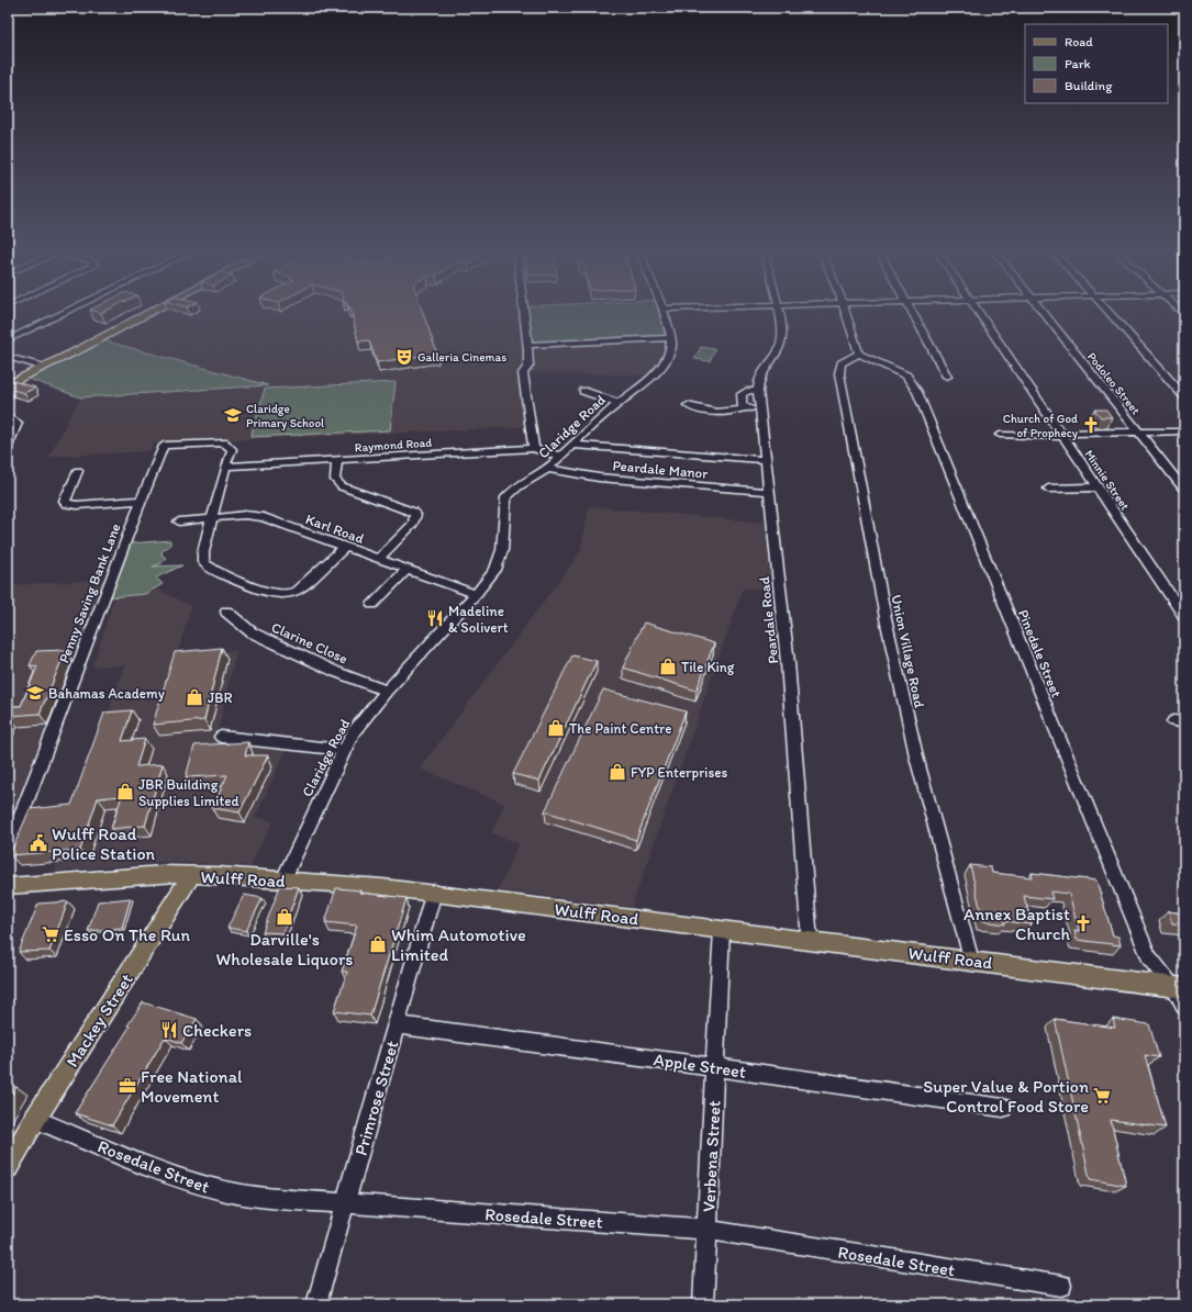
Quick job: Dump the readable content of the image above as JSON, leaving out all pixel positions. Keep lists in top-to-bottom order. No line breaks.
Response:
{"streets":{"main road":["Wulff Road","Mackey Street"],"street":["Podoleo Street","Claridge Road","Raymond Road","Peardale Manor","Minnie Street","Karl Road","Penny Saving Bank Lane","Peardale Road","Clarine Close","Union Village Road","Pinedale Street","Apple Street","Primrose Street","Verbena Street","Rosedale Street"]},"crossings":[["Claridge Road","Raymond Road"],["Claridge Road","Peardale Manor"],["Claridge Road","Karl Road"],["Claridge Road","Clarine Close"],["Claridge Road","Wulff Road"],["Raymond Road","Penny Saving Bank Lane"],["Peardale Manor","Peardale Road"],["Peardale Road","Wulff Road"],["Union Village Road","Pinedale Street"],["Union Village Road","Wulff Road"],["Pinedale Street","Wulff Road"],["Wulff Road","Mackey Street"],["Wulff Road","Primrose Street"],["Wulff Road","Verbena Street"],["Mackey Street","Rosedale Street"],["Apple Street","Primrose Street"],["Apple Street","Verbena Street"],["Primrose Street","Rosedale Street"],["Verbena Street","Rosedale Street"]],"places":{"theatre":["Galleria Cinemas"],"school or university":["Claridge Primary School","Bahamas Academy"],"church":["Church of God of Prophecy","Annex Baptist Church"],"restaurant":["Madeline & Solivert","Checkers"],"shop":["Tile King","JBR","The Paint Centre","FYP Enterprises","JBR Building Supplies Limited","Darville's Wholesale Liquors","Whim Automotive Limited"],"public building":["Wulff Road Police Station"],"supermarket":["Esso On The Run","Super Value & Portion Control Food Store"],"office":["Free National Movement"]},"legend":["Road","Park","Building"]}
